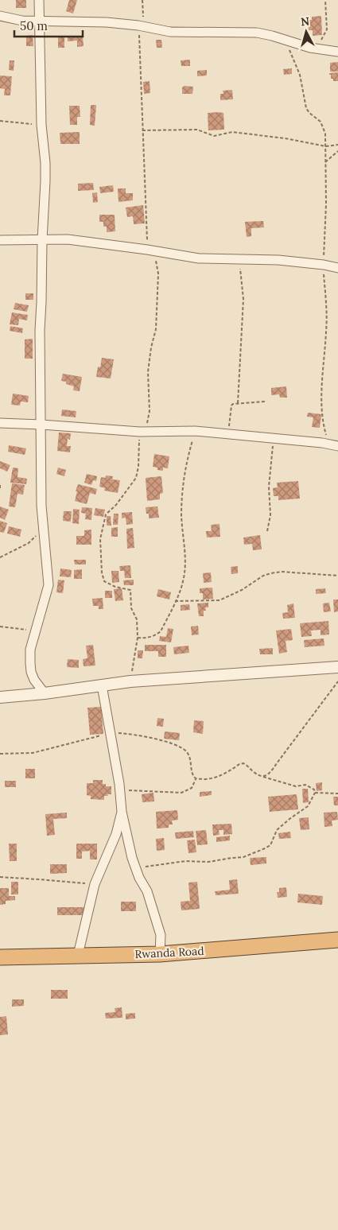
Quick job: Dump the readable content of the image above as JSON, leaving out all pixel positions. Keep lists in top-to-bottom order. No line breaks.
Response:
{"streets":{"highway":["Rwanda Road"]},"scale_bar":"50 m","north":"top"}
